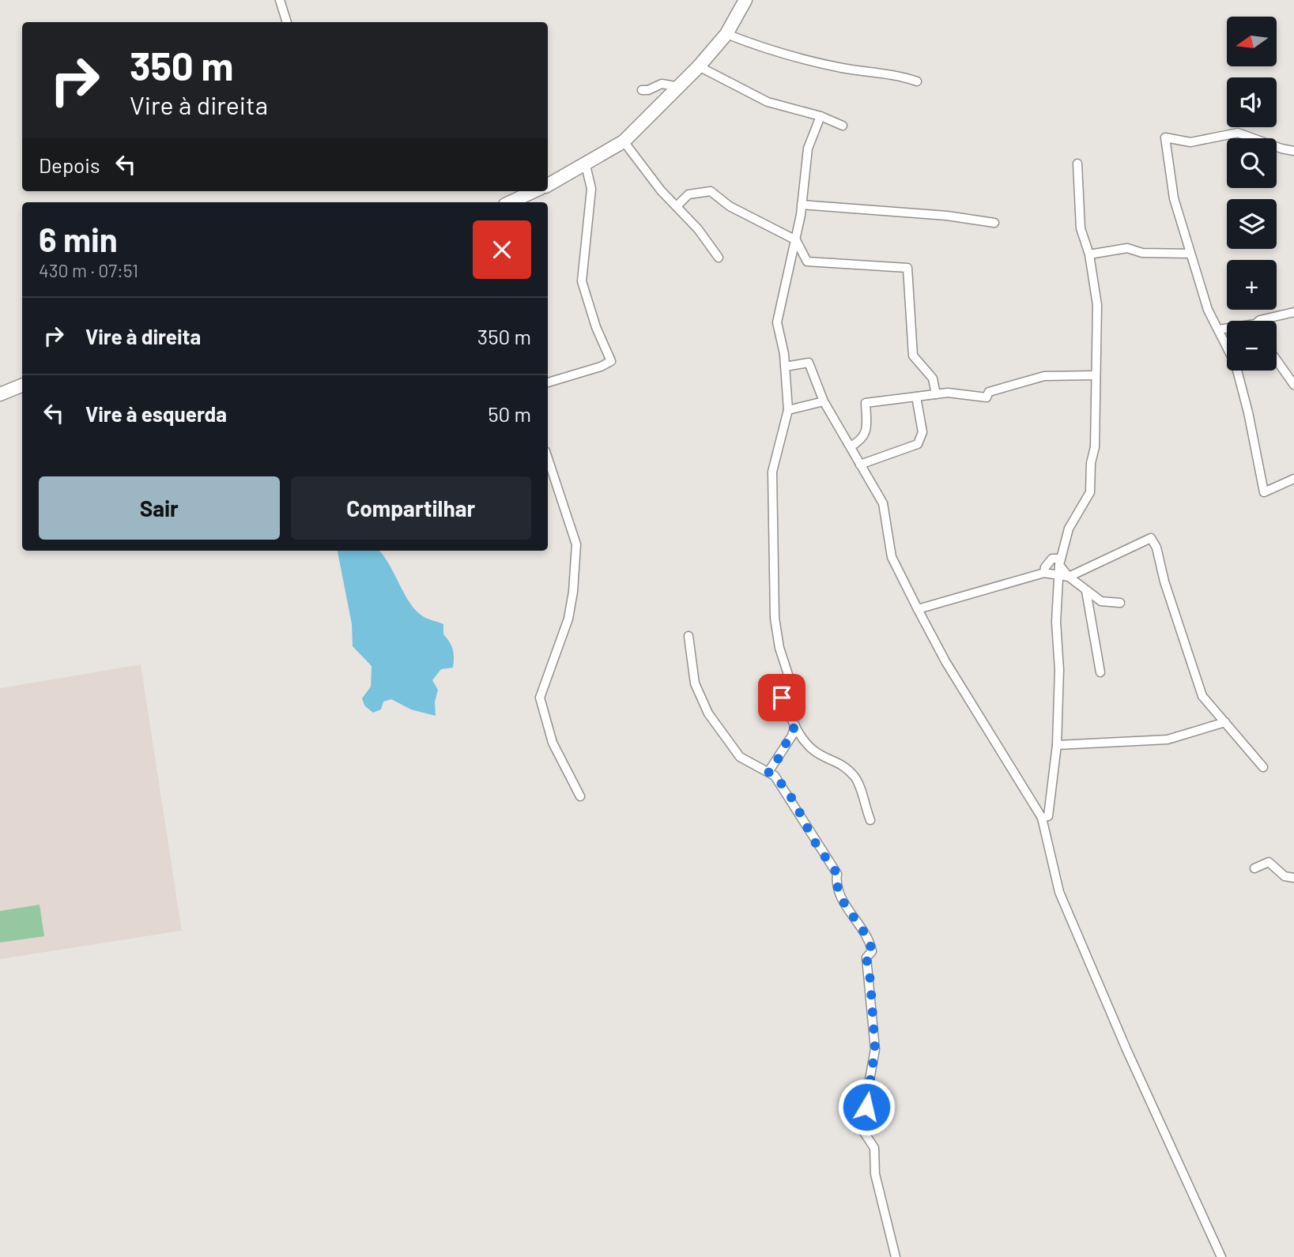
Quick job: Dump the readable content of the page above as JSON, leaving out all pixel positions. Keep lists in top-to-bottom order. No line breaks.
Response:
{"north":"left","page":{"map_buttons":["+","−"],"turn":["350 m","Vire à direita"],"then":"Depois","heading":["6 min","430 m · 07:51"],"list":[{"name":"Vire à direita","value":"350 m"},{"name":"Vire à esquerda","value":"50 m"}],"buttons":["Sair","Compartilhar"]}}
